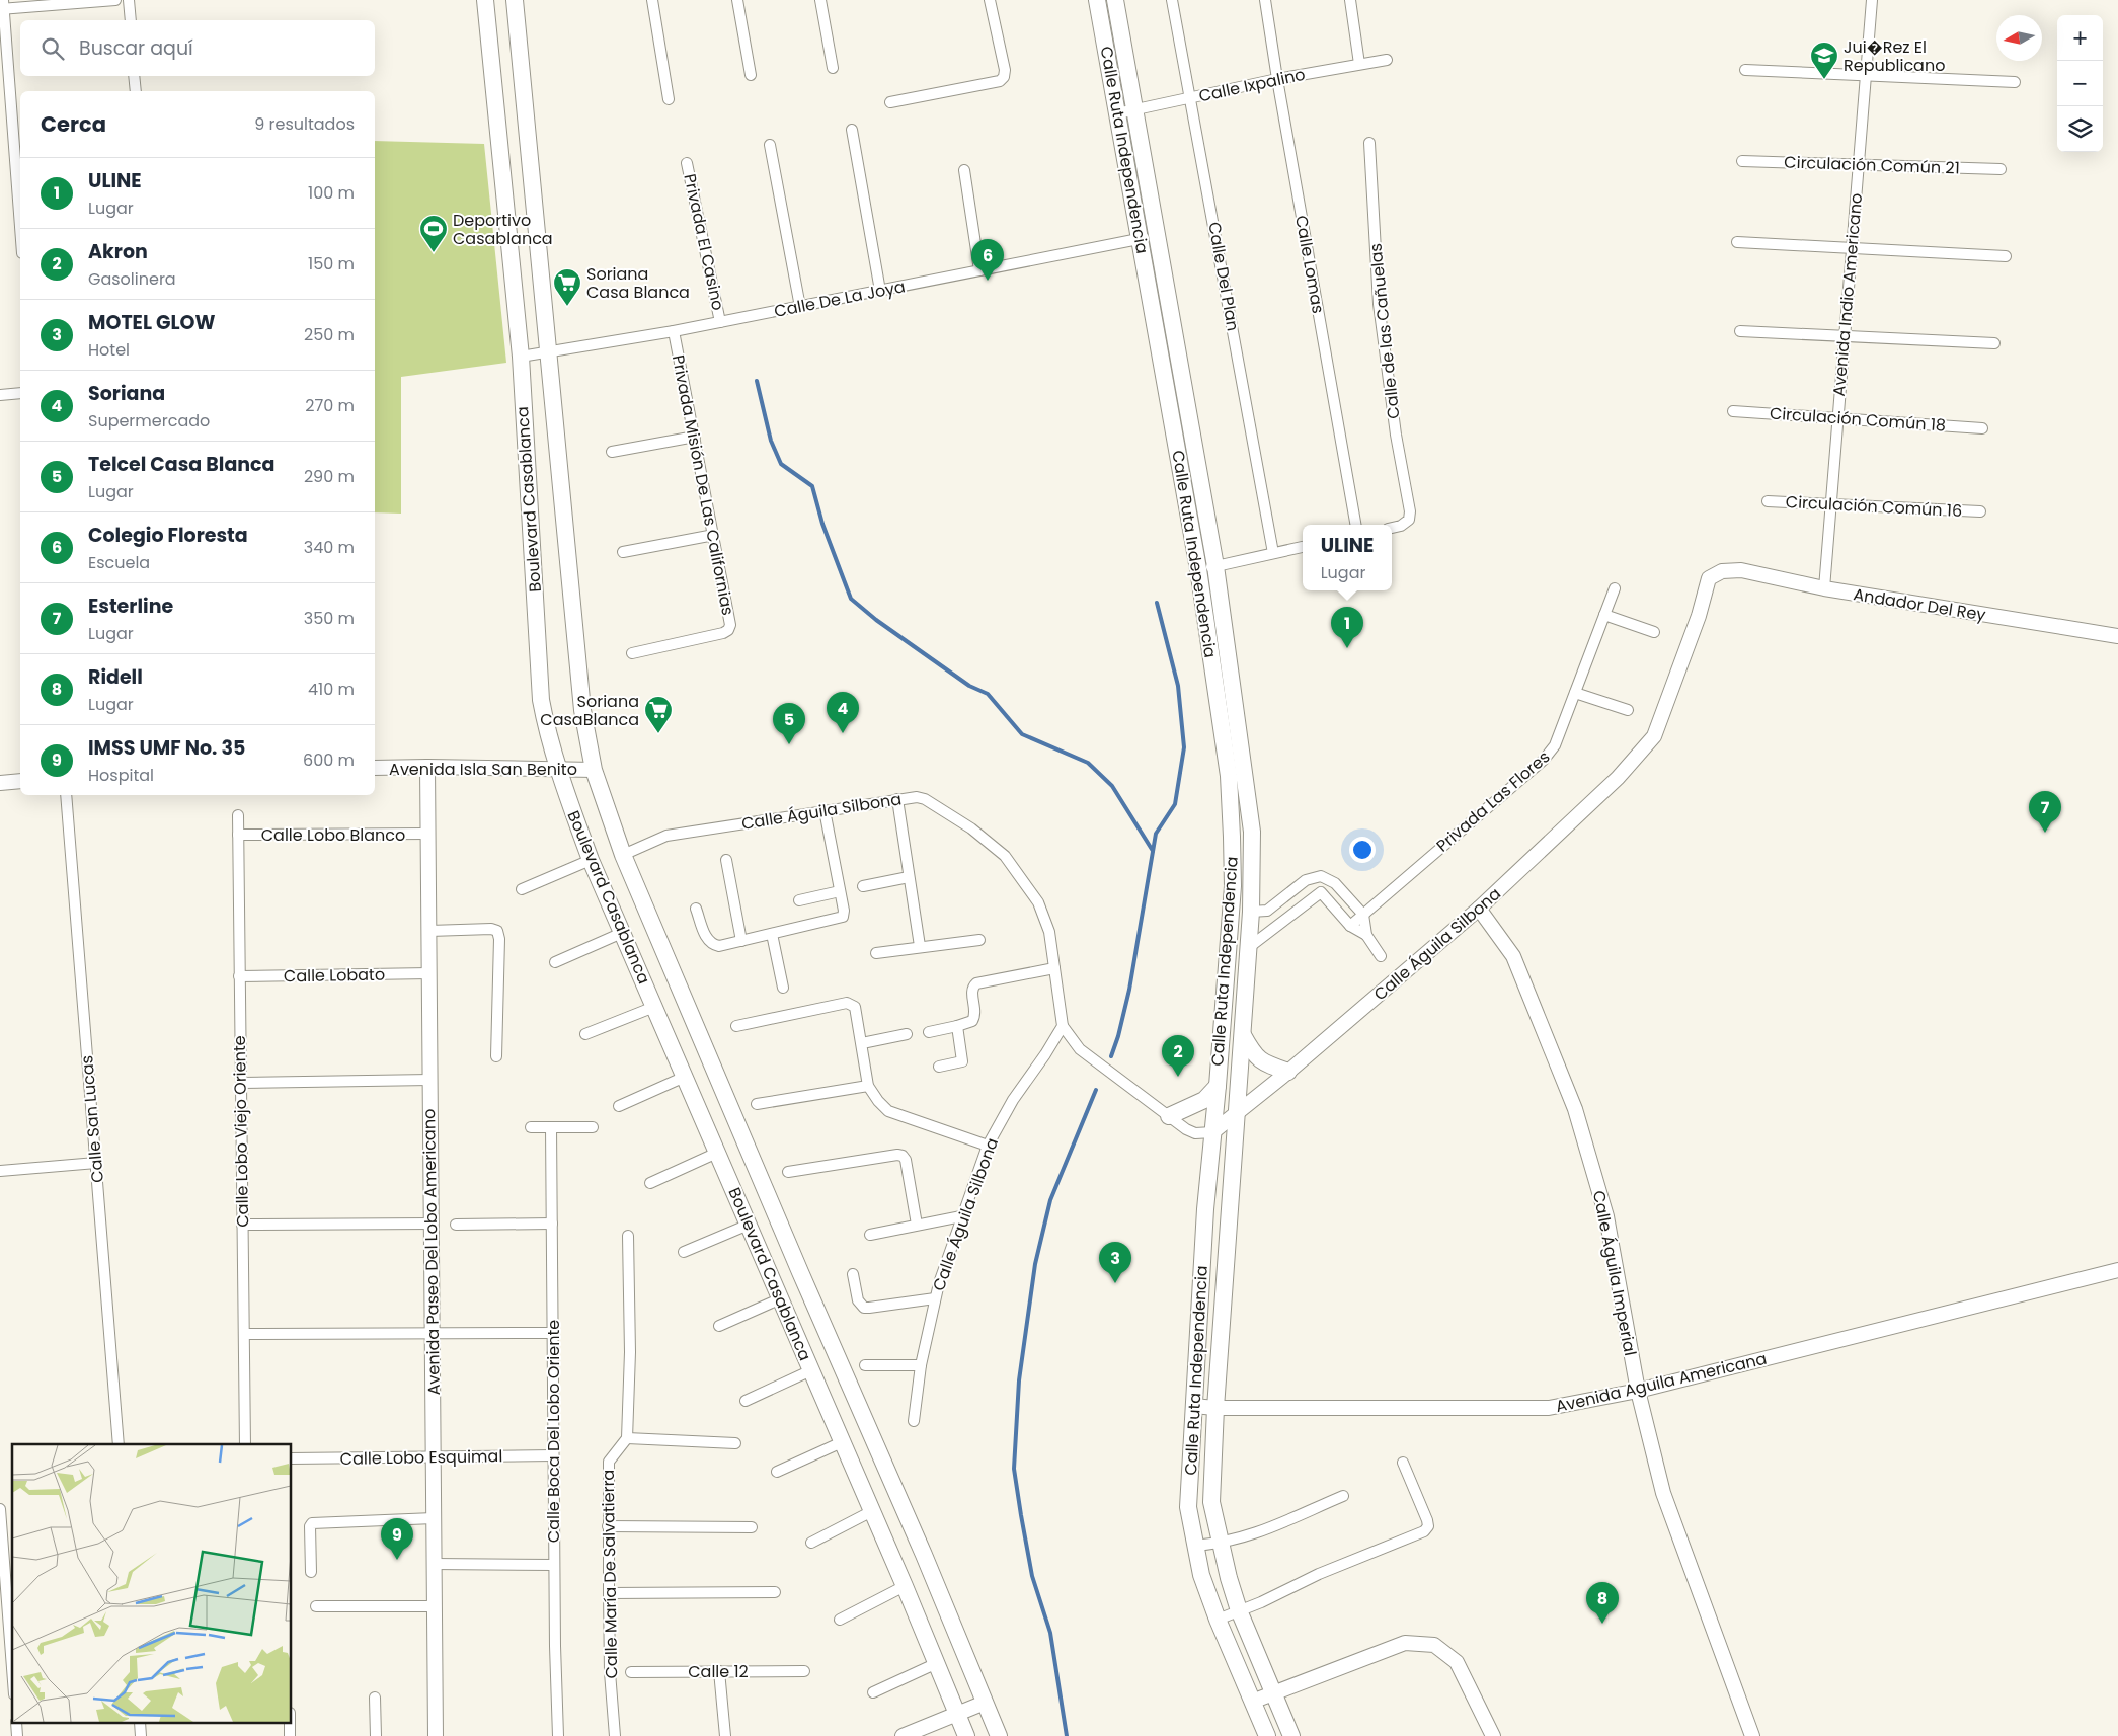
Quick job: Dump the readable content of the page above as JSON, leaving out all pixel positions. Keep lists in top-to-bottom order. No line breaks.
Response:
{"streets":{"main road":["Calle Ruta Independencia","Boulevard Casablanca"],"street":["Calle Ixpalino","Circulación Común 21","Privada El Casino","Calle Lomas","Calle Del Plan","Avenida Indio Americano","Calle De La Joya","Calle de las Cañuelas","Circulación Común 18","Privada Misión De Las Californias","Circulación Común 16","Andador Del Rey","Avenida Isla San Benito","Privada Las Flores","Calle Águila Silbona","Calle Lobo Blanco","Calle Lobato","Calle San Lucas","Calle Lobo Viejo Oriente","Avenida Paseo Del Lobo Americano","Calle Águila Imperial","Avenida Aguila Americana","Calle Boca Del Lobo Oriente","Calle Lobo Esquimal","Calle María De Salvatierra","Calle 12"]},"crossings":[["Calle Ixpalino","Calle Ruta Independencia"],["Calle Ixpalino","Calle Lomas"],["Calle Ixpalino","Calle Del Plan"],["Calle Ruta Independencia","Calle De La Joya"],["Calle Ruta Independencia","Calle Águila Silbona"],["Calle Ruta Independencia","Avenida Aguila Americana"],["Circulación Común 21","Avenida Indio Americano"],["Privada El Casino","Calle De La Joya"],["Avenida Indio Americano","Circulación Común 18"],["Avenida Indio Americano","Circulación Común 16"],["Avenida Indio Americano","Andador Del Rey"],["Calle De La Joya","Privada Misión De Las Californias"],["Calle De La Joya","Boulevard Casablanca"],["Boulevard Casablanca","Avenida Isla San Benito"],["Boulevard Casablanca","Calle Águila Silbona"],["Andador Del Rey","Calle Águila Silbona"],["Avenida Isla San Benito","Avenida Paseo Del Lobo Americano"],["Calle Águila Silbona","Calle Águila Imperial"],["Calle Lobo Blanco","Calle Lobo Viejo Oriente"],["Calle Lobo Blanco","Avenida Paseo Del Lobo Americano"],["Calle Lobato","Calle Lobo Viejo Oriente"],["Calle Lobato","Avenida Paseo Del Lobo Americano"],["Avenida Paseo Del Lobo Americano","Calle Lobo Esquimal"],["Calle Águila Imperial","Avenida Aguila Americana"],["Calle Boca Del Lobo Oriente","Calle Lobo Esquimal"]],"places":{"school or university":["Jui�Rez El Republicano"],"sports":["Deportivo Casablanca"],"supermarket":["Soriana Casa Blanca","Soriana CasaBlanca"]},"north":"left","page":{"map_buttons":["+","−"],"search":"Buscar aquí","heading":["Cerca","9 resultados"],"list":[{"mark":"1","name":"ULINE","note":"Lugar","value":"100 m"},{"mark":"2","name":"Akron","note":"Gasolinera","value":"150 m"},{"mark":"3","name":"MOTEL GLOW","note":"Hotel","value":"250 m"},{"mark":"4","name":"Soriana","note":"Supermercado","value":"270 m"},{"mark":"5","name":"Telcel Casa Blanca","note":"Lugar","value":"290 m"},{"mark":"6","name":"Colegio Floresta","note":"Escuela","value":"340 m"},{"mark":"7","name":"Esterline","note":"Lugar","value":"350 m"},{"mark":"8","name":"Ridell","note":"Lugar","value":"410 m"},{"mark":"9","name":"IMSS UMF No. 35","note":"Hospital","value":"600 m"}],"pins":["6","1","4","5","7","2","3","9","8"],"popup":["ULINE","Lugar"]}}
